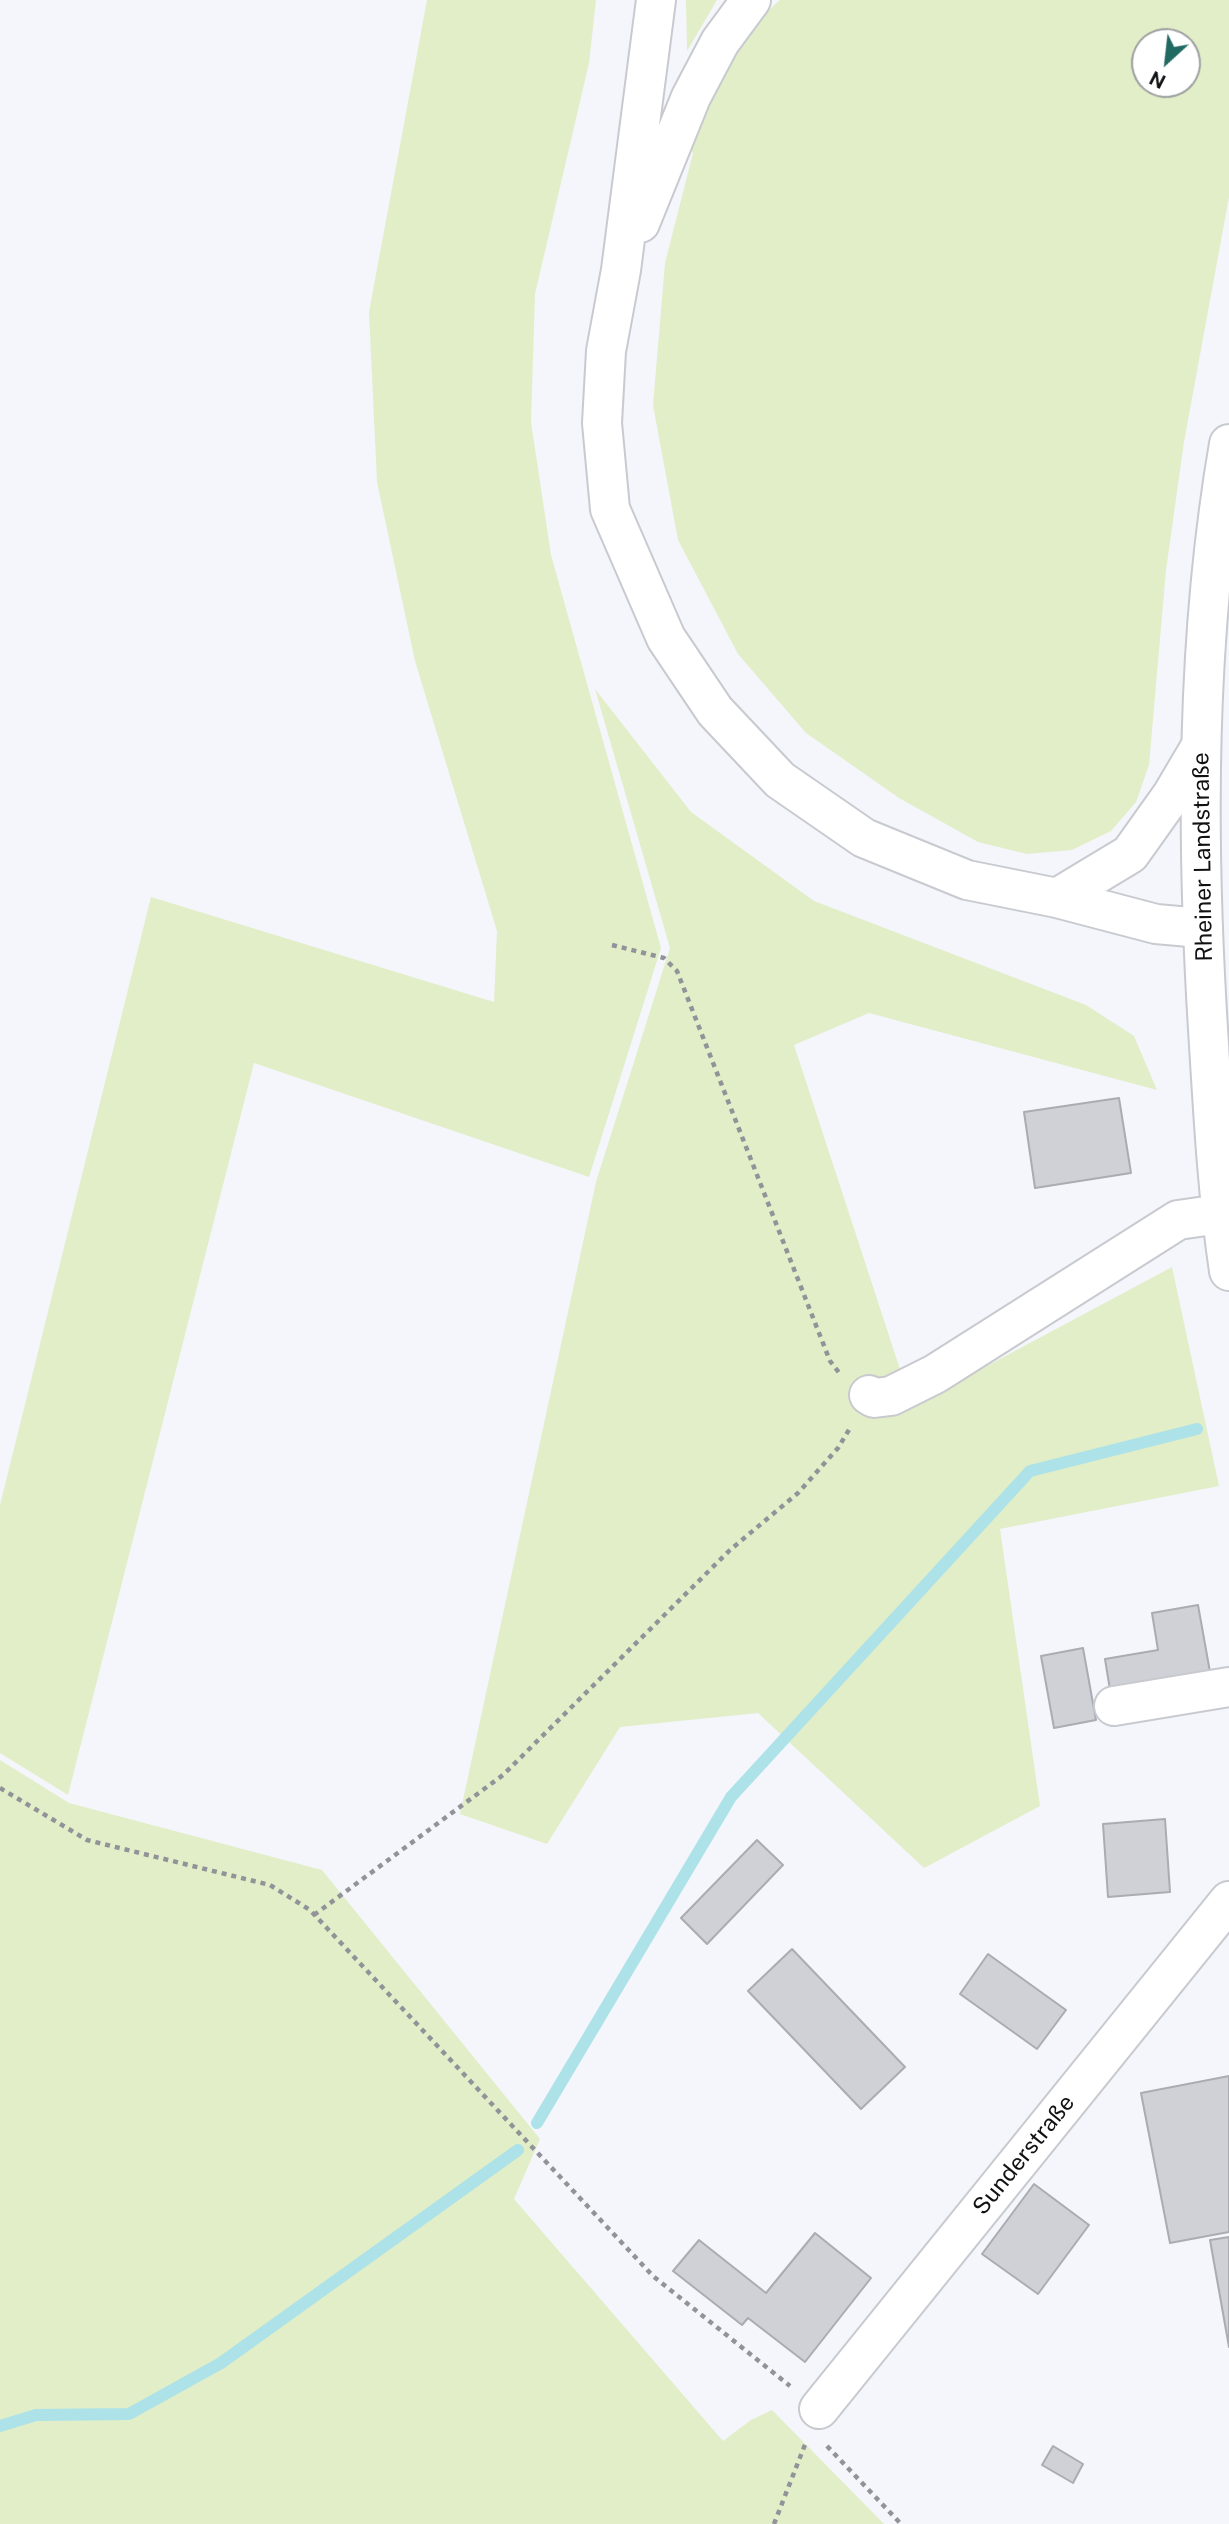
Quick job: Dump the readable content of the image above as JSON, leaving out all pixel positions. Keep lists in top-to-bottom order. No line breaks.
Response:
{"streets":{"main road":["Rheiner Landstraße","Sunderstraße"]},"north":"bottom left"}
